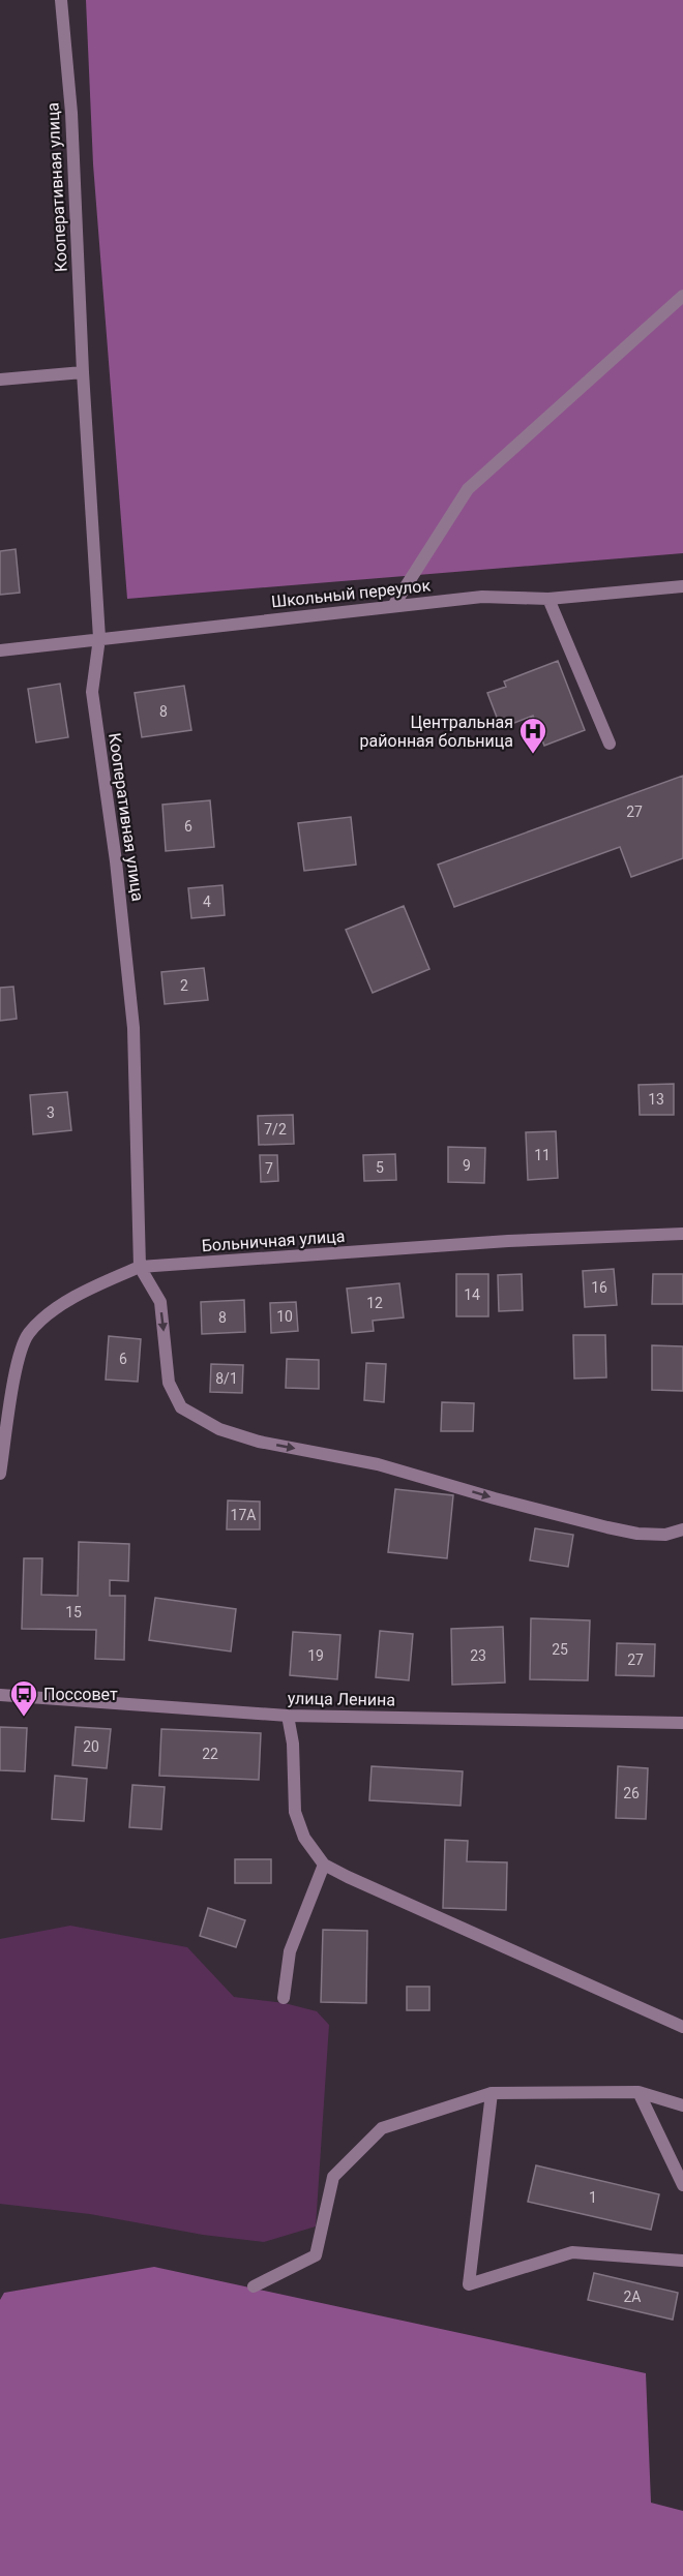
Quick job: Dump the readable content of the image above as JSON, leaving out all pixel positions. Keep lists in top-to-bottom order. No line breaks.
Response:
{"streets":{"street":["Кооперативная улица","Школьный переулок","Больничная улица","улица Ленина"]},"crossings":[["Кооперативная улица","Школьный переулок"],["Кооперативная улица","Больничная улица"]],"places":{"hospital":["Центральная районная больница"],"bus stop":["Поссовет"]},"house_numbers":["8","27","6","4","2","13","3","7/2","11","9","5","7","16","14","12","10","8","6","8/1","17А","15","25","19","23","27","20","22","26","1","2А"]}
